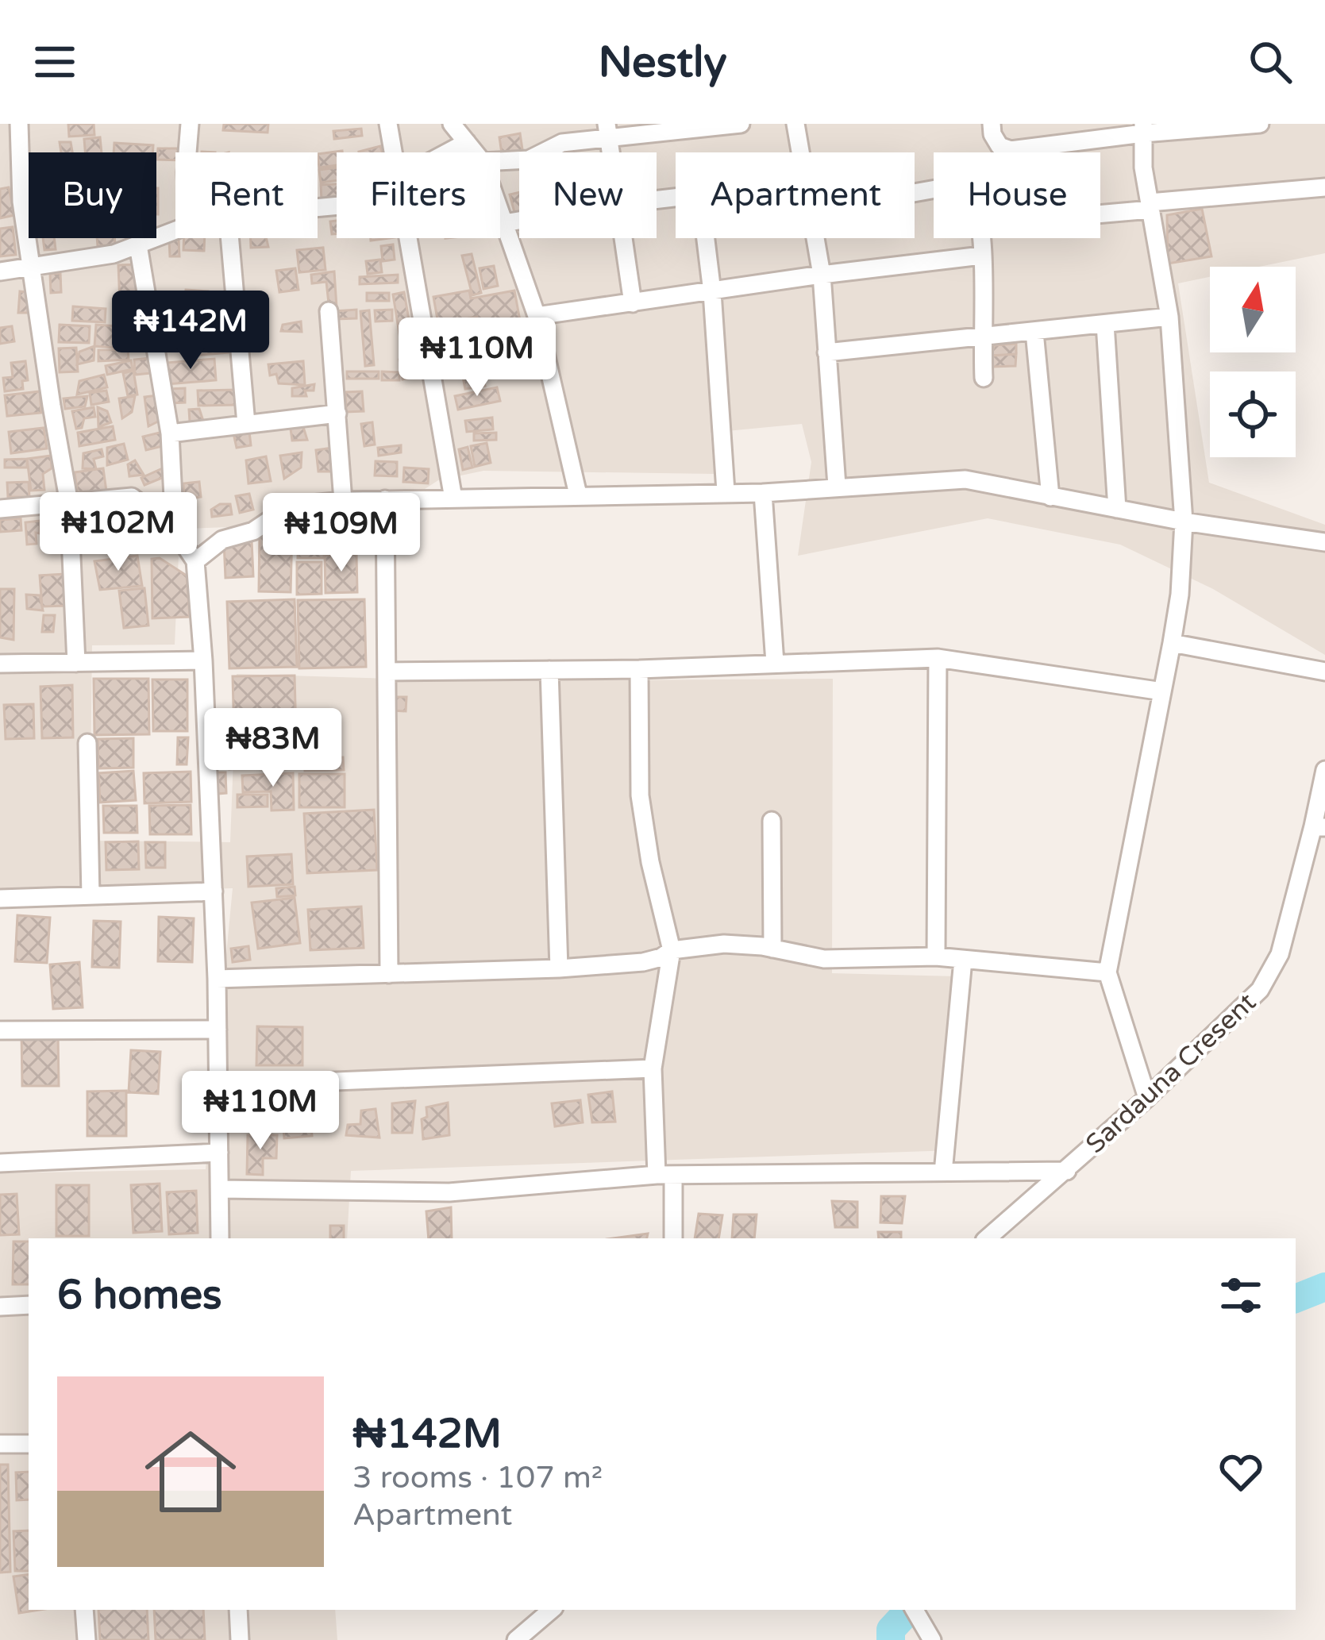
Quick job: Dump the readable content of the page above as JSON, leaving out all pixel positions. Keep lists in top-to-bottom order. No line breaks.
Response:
{"streets":{"street":["Sardauna Cresent"]},"north":"top","page":{"header":"Nestly","chip":["Buy","Rent","Filters","New","Apartment","House"],"price":["₦142M","₦110M","₦102M","₦109M","₦83M","₦110M"],"heading":"6 homes","list":[{"name":"₦142M","note":"3 rooms · 107 m² · Apartment"}]}}
